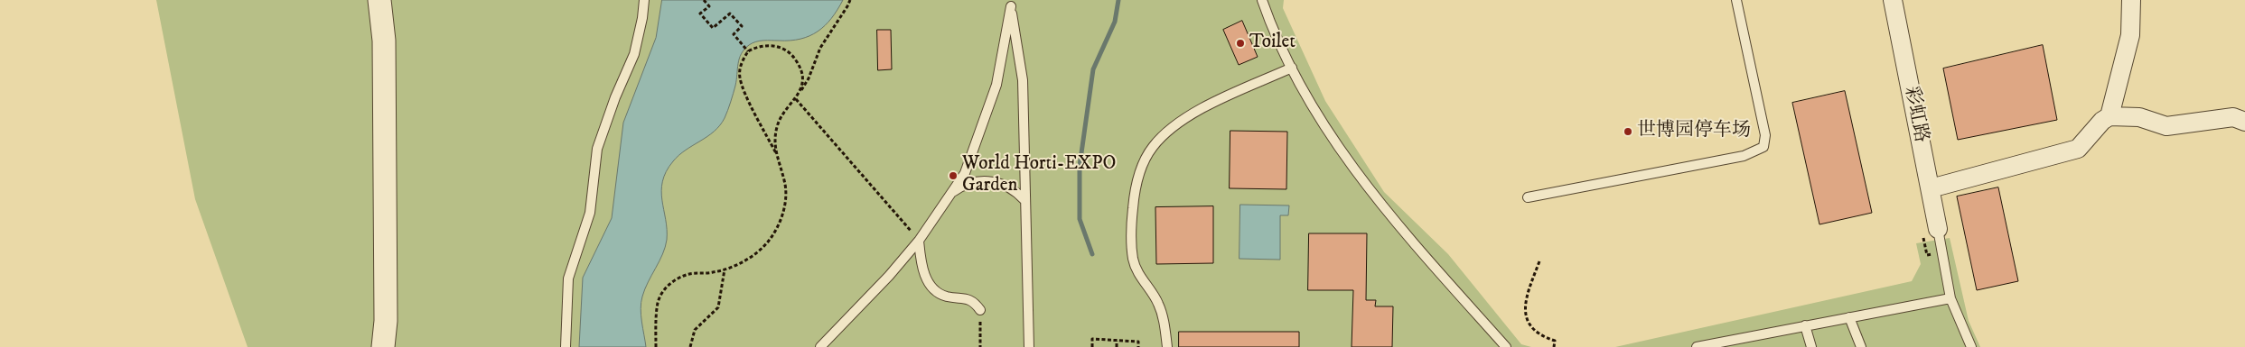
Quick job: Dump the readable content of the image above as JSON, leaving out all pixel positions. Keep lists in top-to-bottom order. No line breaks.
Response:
{"streets":{"street":["彩虹路"]},"places":["Toilet","世博园停车场","World Horti-EXPO Garden"]}
